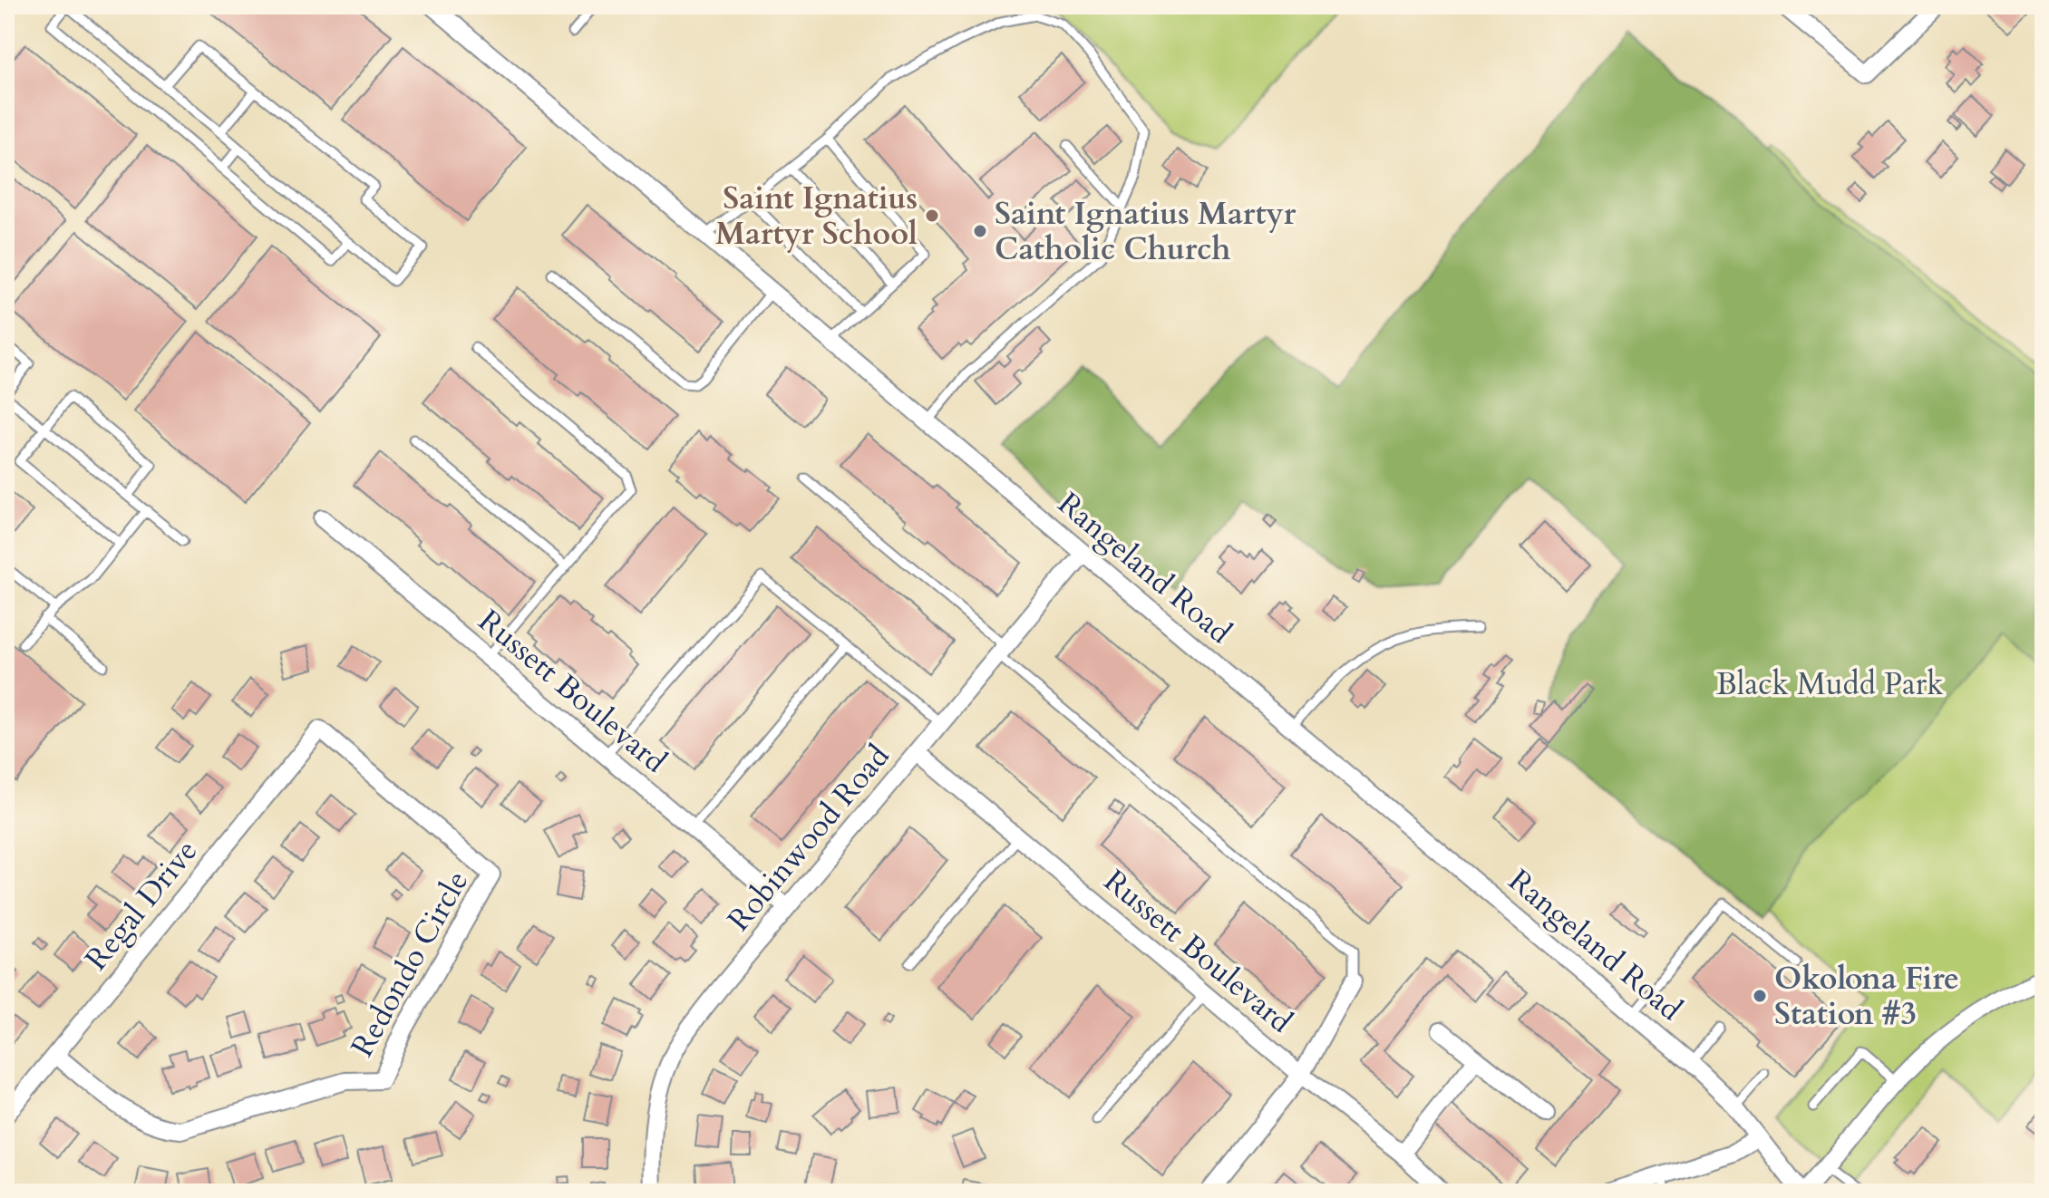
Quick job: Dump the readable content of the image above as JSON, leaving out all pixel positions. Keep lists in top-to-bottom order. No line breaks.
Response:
{"streets":{"street":["Rangeland Road","Russett Boulevard","Robinwood Road","Regal Drive","Redondo Circle"]},"crossings":[["Rangeland Road","Robinwood Road"],["Russett Boulevard","Robinwood Road"],["Regal Drive","Redondo Circle"]],"parks":["Black Mudd Park"],"places":["Saint Ignatius Martyr School","Saint Ignatius Martyr Catholic Church","Okolona Fire Station #3"]}
